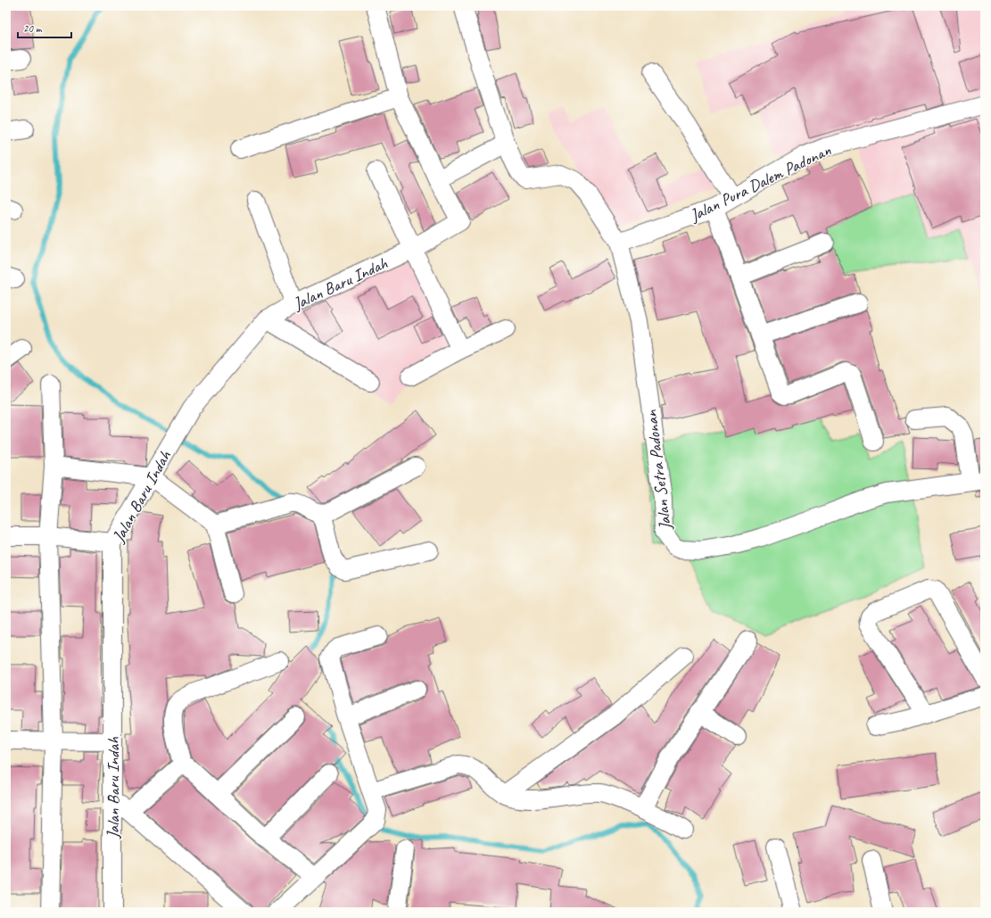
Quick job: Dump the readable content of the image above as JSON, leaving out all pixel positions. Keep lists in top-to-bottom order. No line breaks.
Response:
{"streets":{"street":["Jalan Pura Dalem Padonan","Jalan Baru Indah","Jalan Setra Padonan"]},"crossings":[["Jalan Pura Dalem Padonan","Jalan Setra Padonan"]],"scale_bar":"20 m"}
